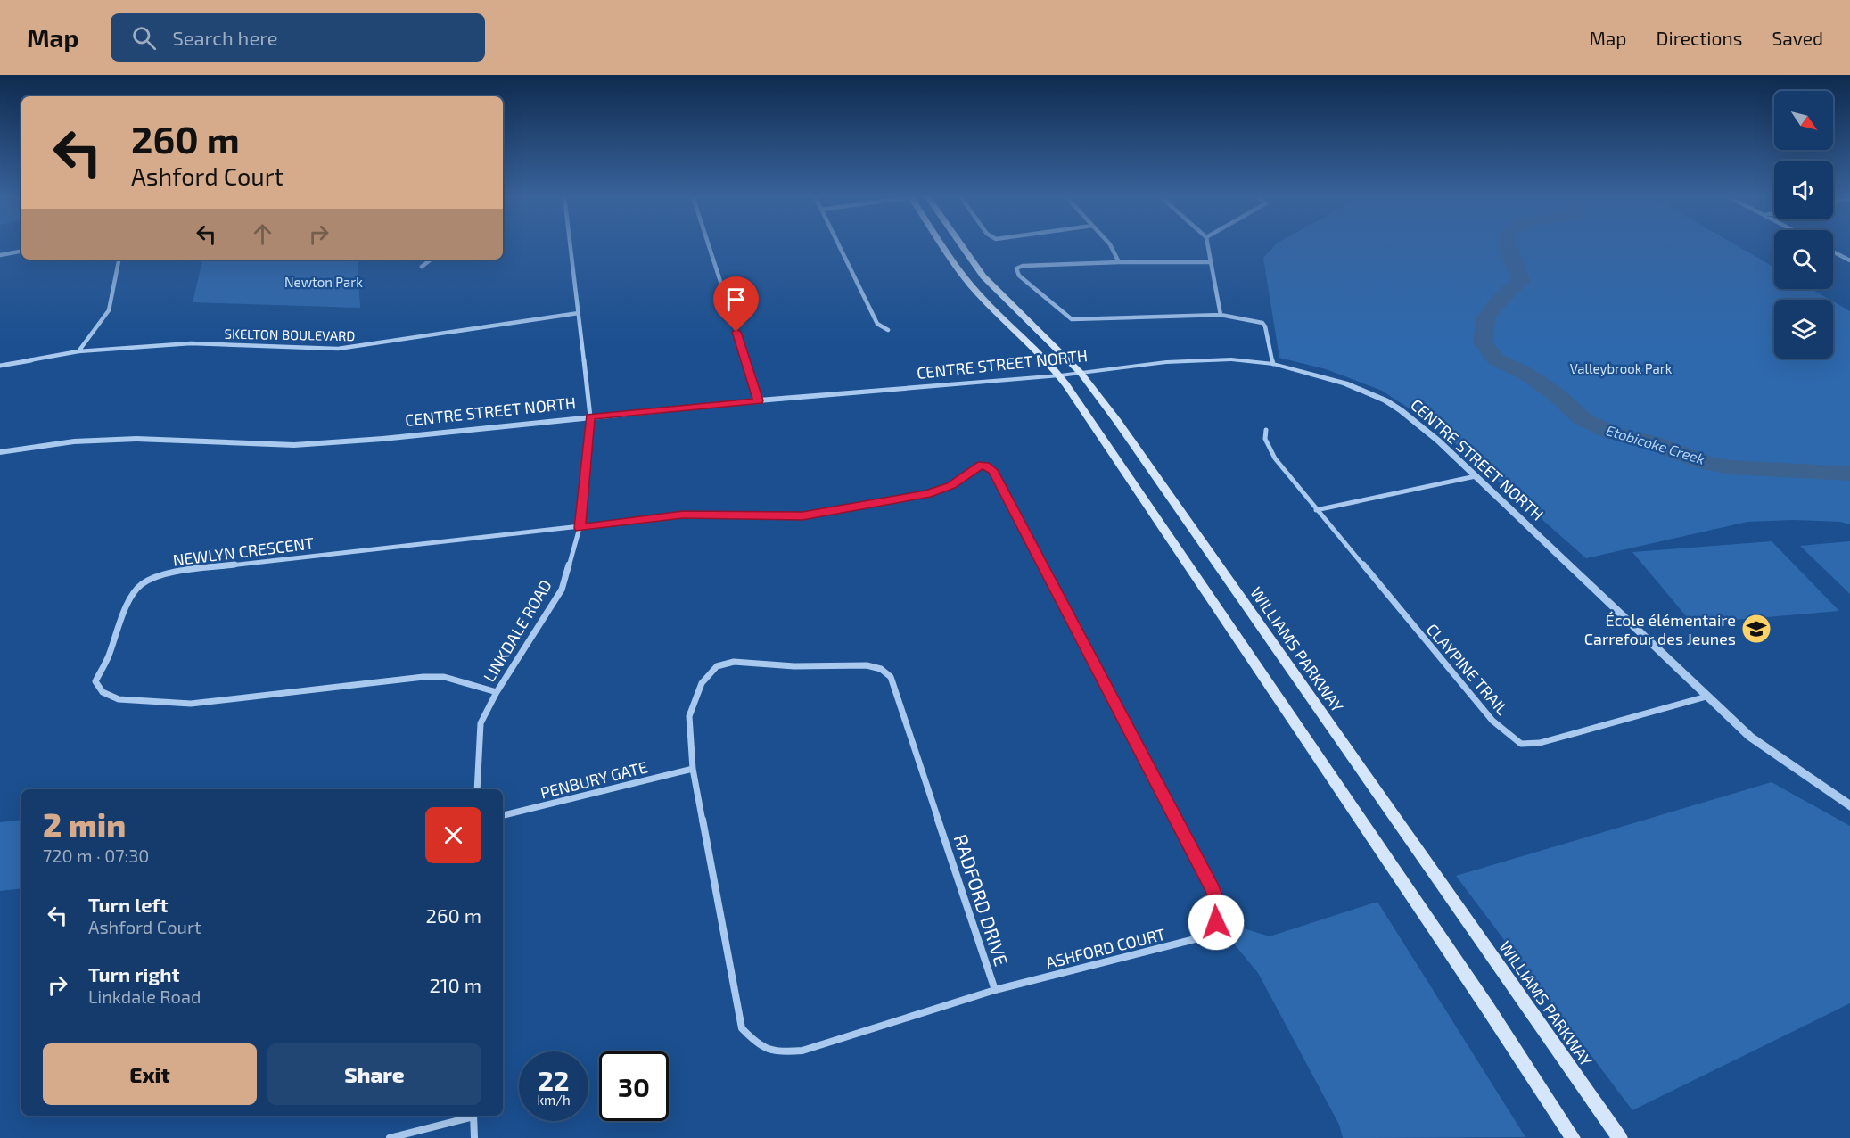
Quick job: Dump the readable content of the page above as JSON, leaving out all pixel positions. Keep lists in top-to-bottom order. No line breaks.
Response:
{"streets":{"main road":["WILLIAMS PARKWAY"],"street":["SKELTON BOULEVARD","CENTRE STREET NORTH","NEWLYN CRESCENT","LINKDALE ROAD","CLAYPINE TRAIL","PENBURY GATE","RADFORD DRIVE","ASHFORD COURT"]},"crossings":[["SKELTON BOULEVARD","LINKDALE ROAD"],["CENTRE STREET NORTH","LINKDALE ROAD"],["CENTRE STREET NORTH","WILLIAMS PARKWAY"],["CENTRE STREET NORTH","CLAYPINE TRAIL"],["NEWLYN CRESCENT","LINKDALE ROAD"],["NEWLYN CRESCENT","ASHFORD COURT"],["LINKDALE ROAD","ASHFORD COURT"],["PENBURY GATE","RADFORD DRIVE"],["RADFORD DRIVE","ASHFORD COURT"]],"water":["Etobicoke Creek"],"parks":["Newton Park","Valleybrook Park"],"places":{"school or university":["École élémentaire Carrefour des Jeunes"]},"north":"bottom right","page":{"header":"Map","search":"Search here","nav":["Map","Directions","Saved"],"turn":["260 m","Ashford Court"],"heading":["2 min","720 m · 07:30"],"list":[{"name":"Turn left","note":"Ashford Court","value":"260 m"},{"name":"Turn right","note":"Linkdale Road","value":"210 m"}],"buttons":["Exit","Share"],"speed":"22 km/h","limit":"30"}}
